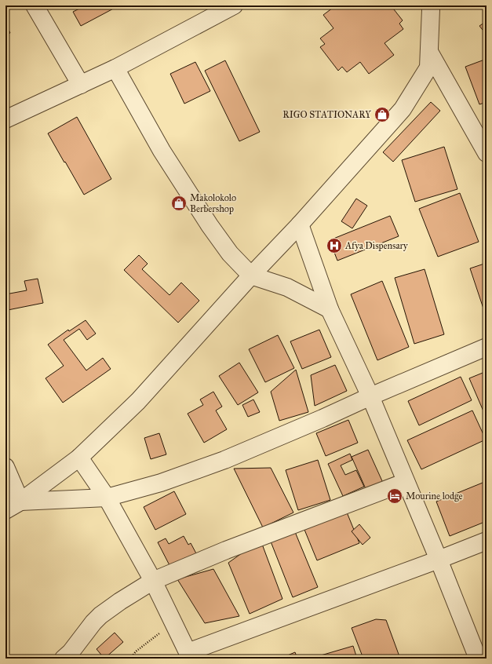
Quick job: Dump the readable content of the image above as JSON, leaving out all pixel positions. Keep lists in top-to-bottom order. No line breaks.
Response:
{"places":{"shop":["RIGO STATIONARY","Makolokolo Berbershop"],"hospital":["Afya Dispensary"],"hotel":["Mourine lodge"]}}
